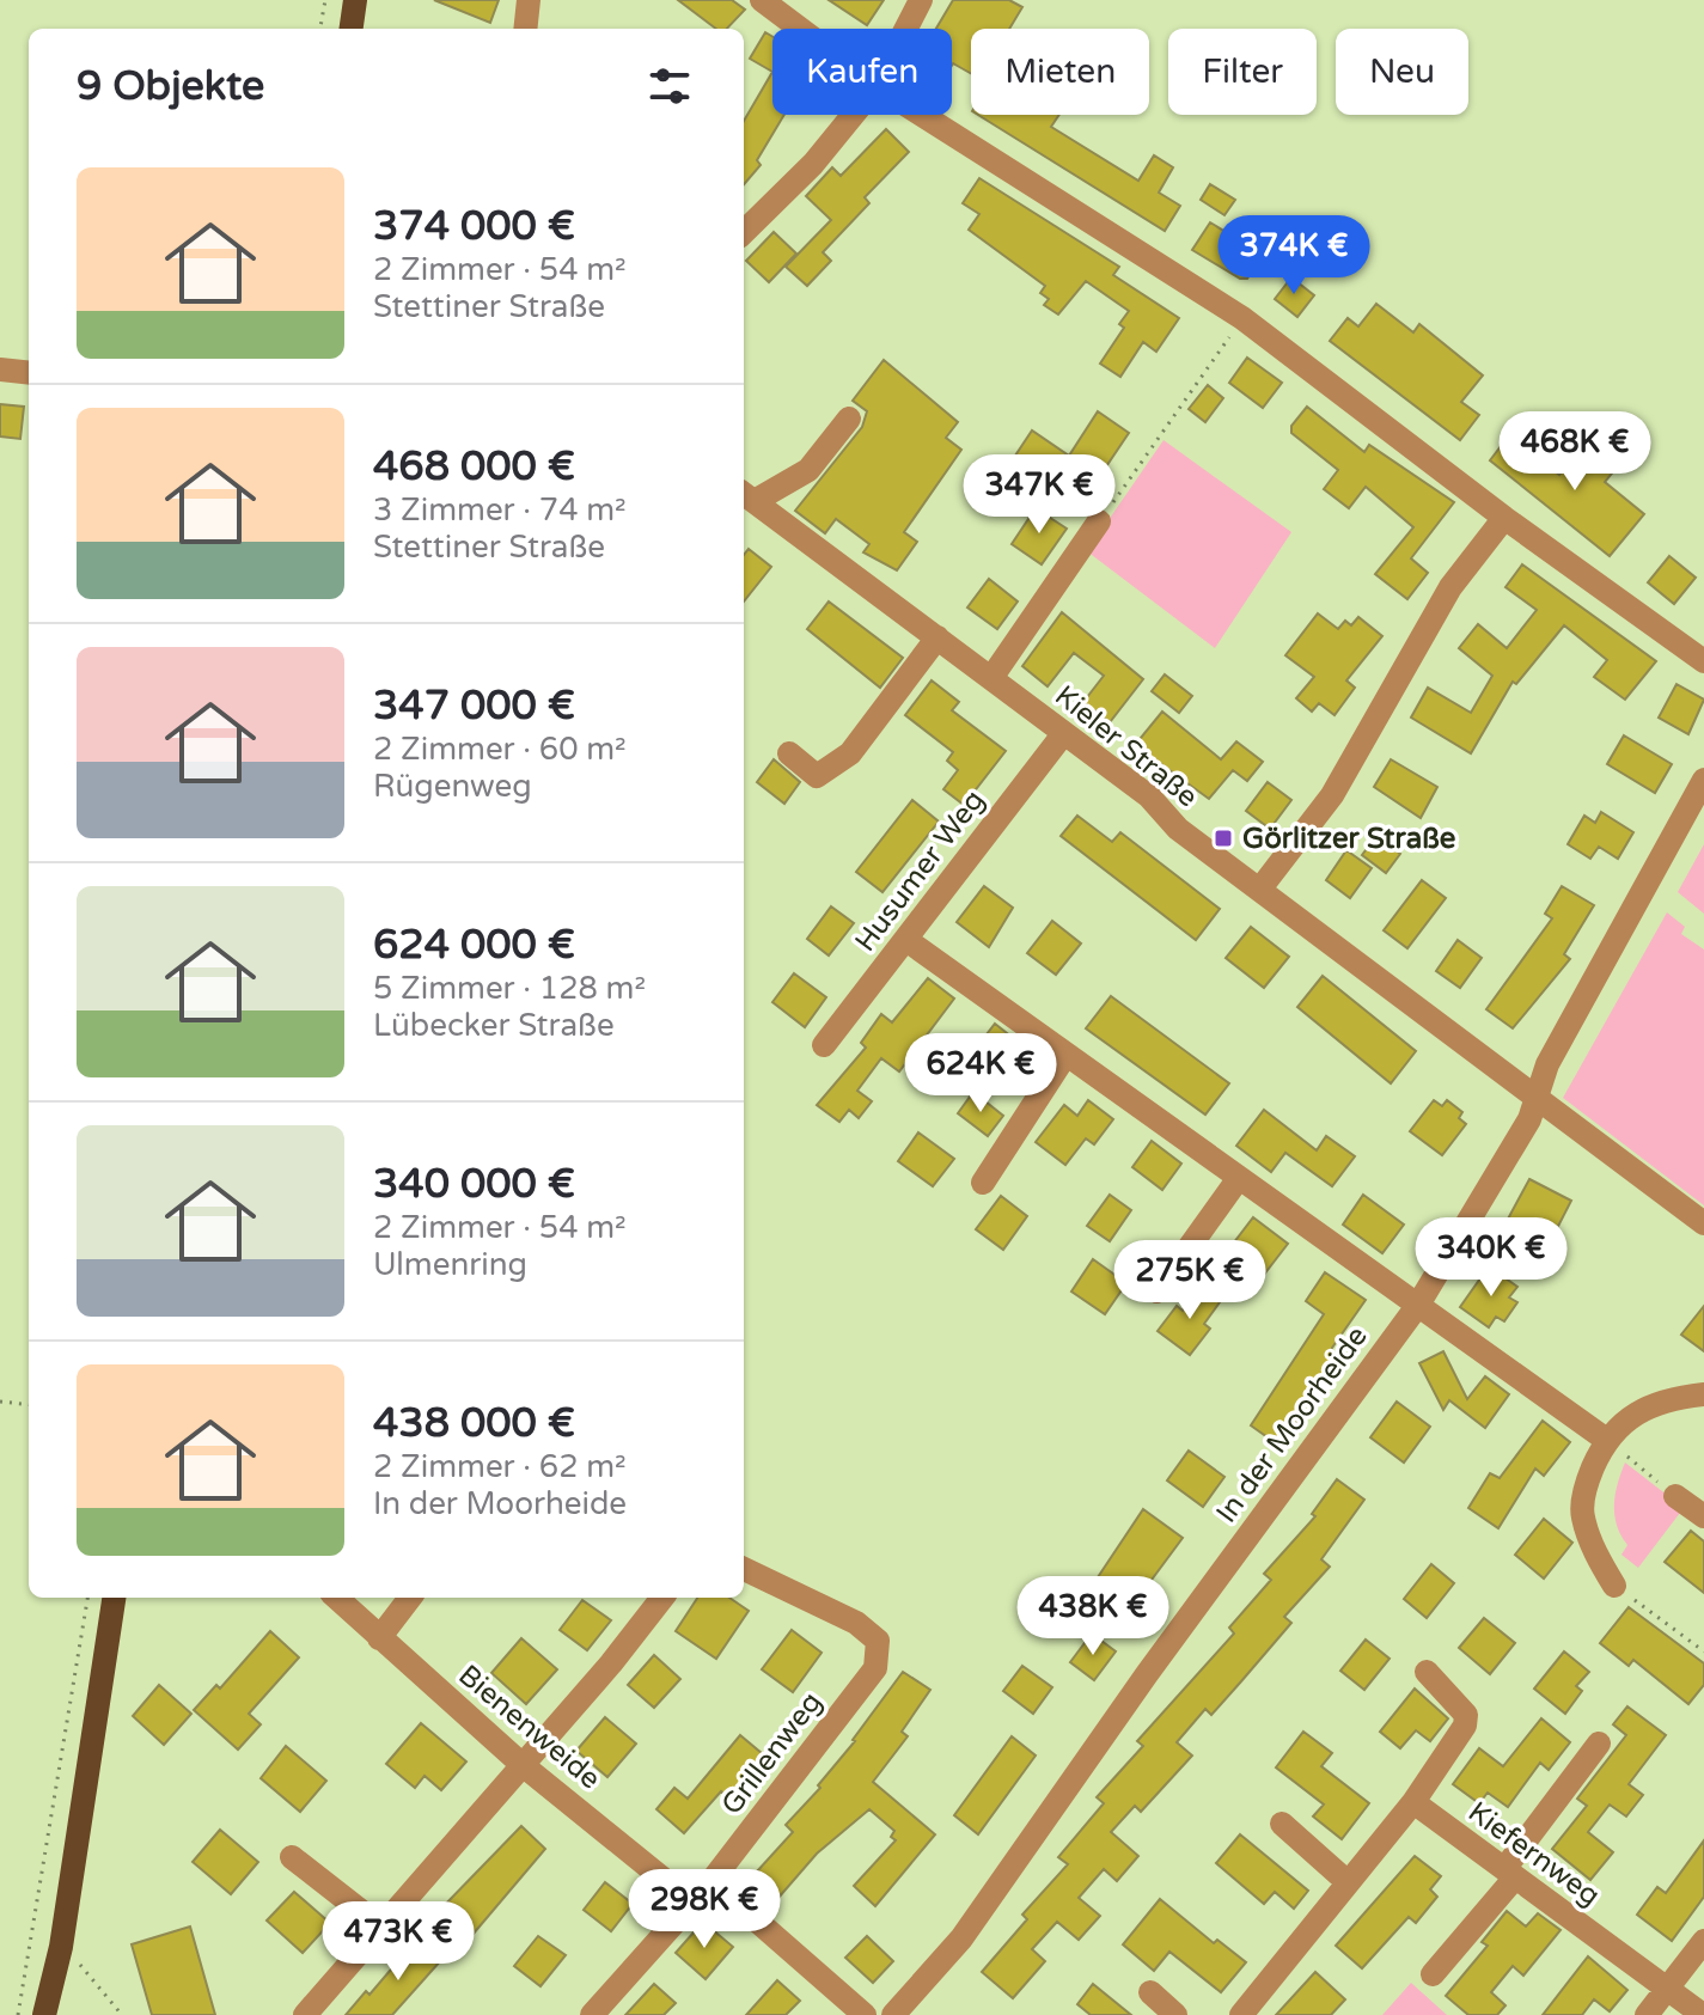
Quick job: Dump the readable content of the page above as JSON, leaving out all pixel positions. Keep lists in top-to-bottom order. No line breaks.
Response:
{"streets":{"street":["Kieler Straße","Husumer Weg","In der Moorheide","Bienenweide","Grillenweg","Kiefernweg"]},"crossings":[["Kieler Straße","Husumer Weg"],["Kieler Straße","In der Moorheide"],["Bienenweide","Grillenweg"]],"places":{"transit":["Görlitzer Straße"]},"page":{"chip":["Kaufen","Mieten","Filter","Neu"],"heading":"9 Objekte","list":[{"name":"374 000 €","note":"2 Zimmer · 54 m² · Stettiner Straße"},{"name":"468 000 €","note":"3 Zimmer · 74 m² · Stettiner Straße"},{"name":"347 000 €","note":"2 Zimmer · 60 m² · Rügenweg"},{"name":"624 000 €","note":"5 Zimmer · 128 m² · Lübecker Straße"},{"name":"340 000 €","note":"2 Zimmer · 54 m² · Ulmenring"},{"name":"438 000 €","note":"2 Zimmer · 62 m² · In der Moorheide"}],"price":["374K €","468K €","347K €","624K €","340K €","275K €","438K €","298K €","473K €"]}}
